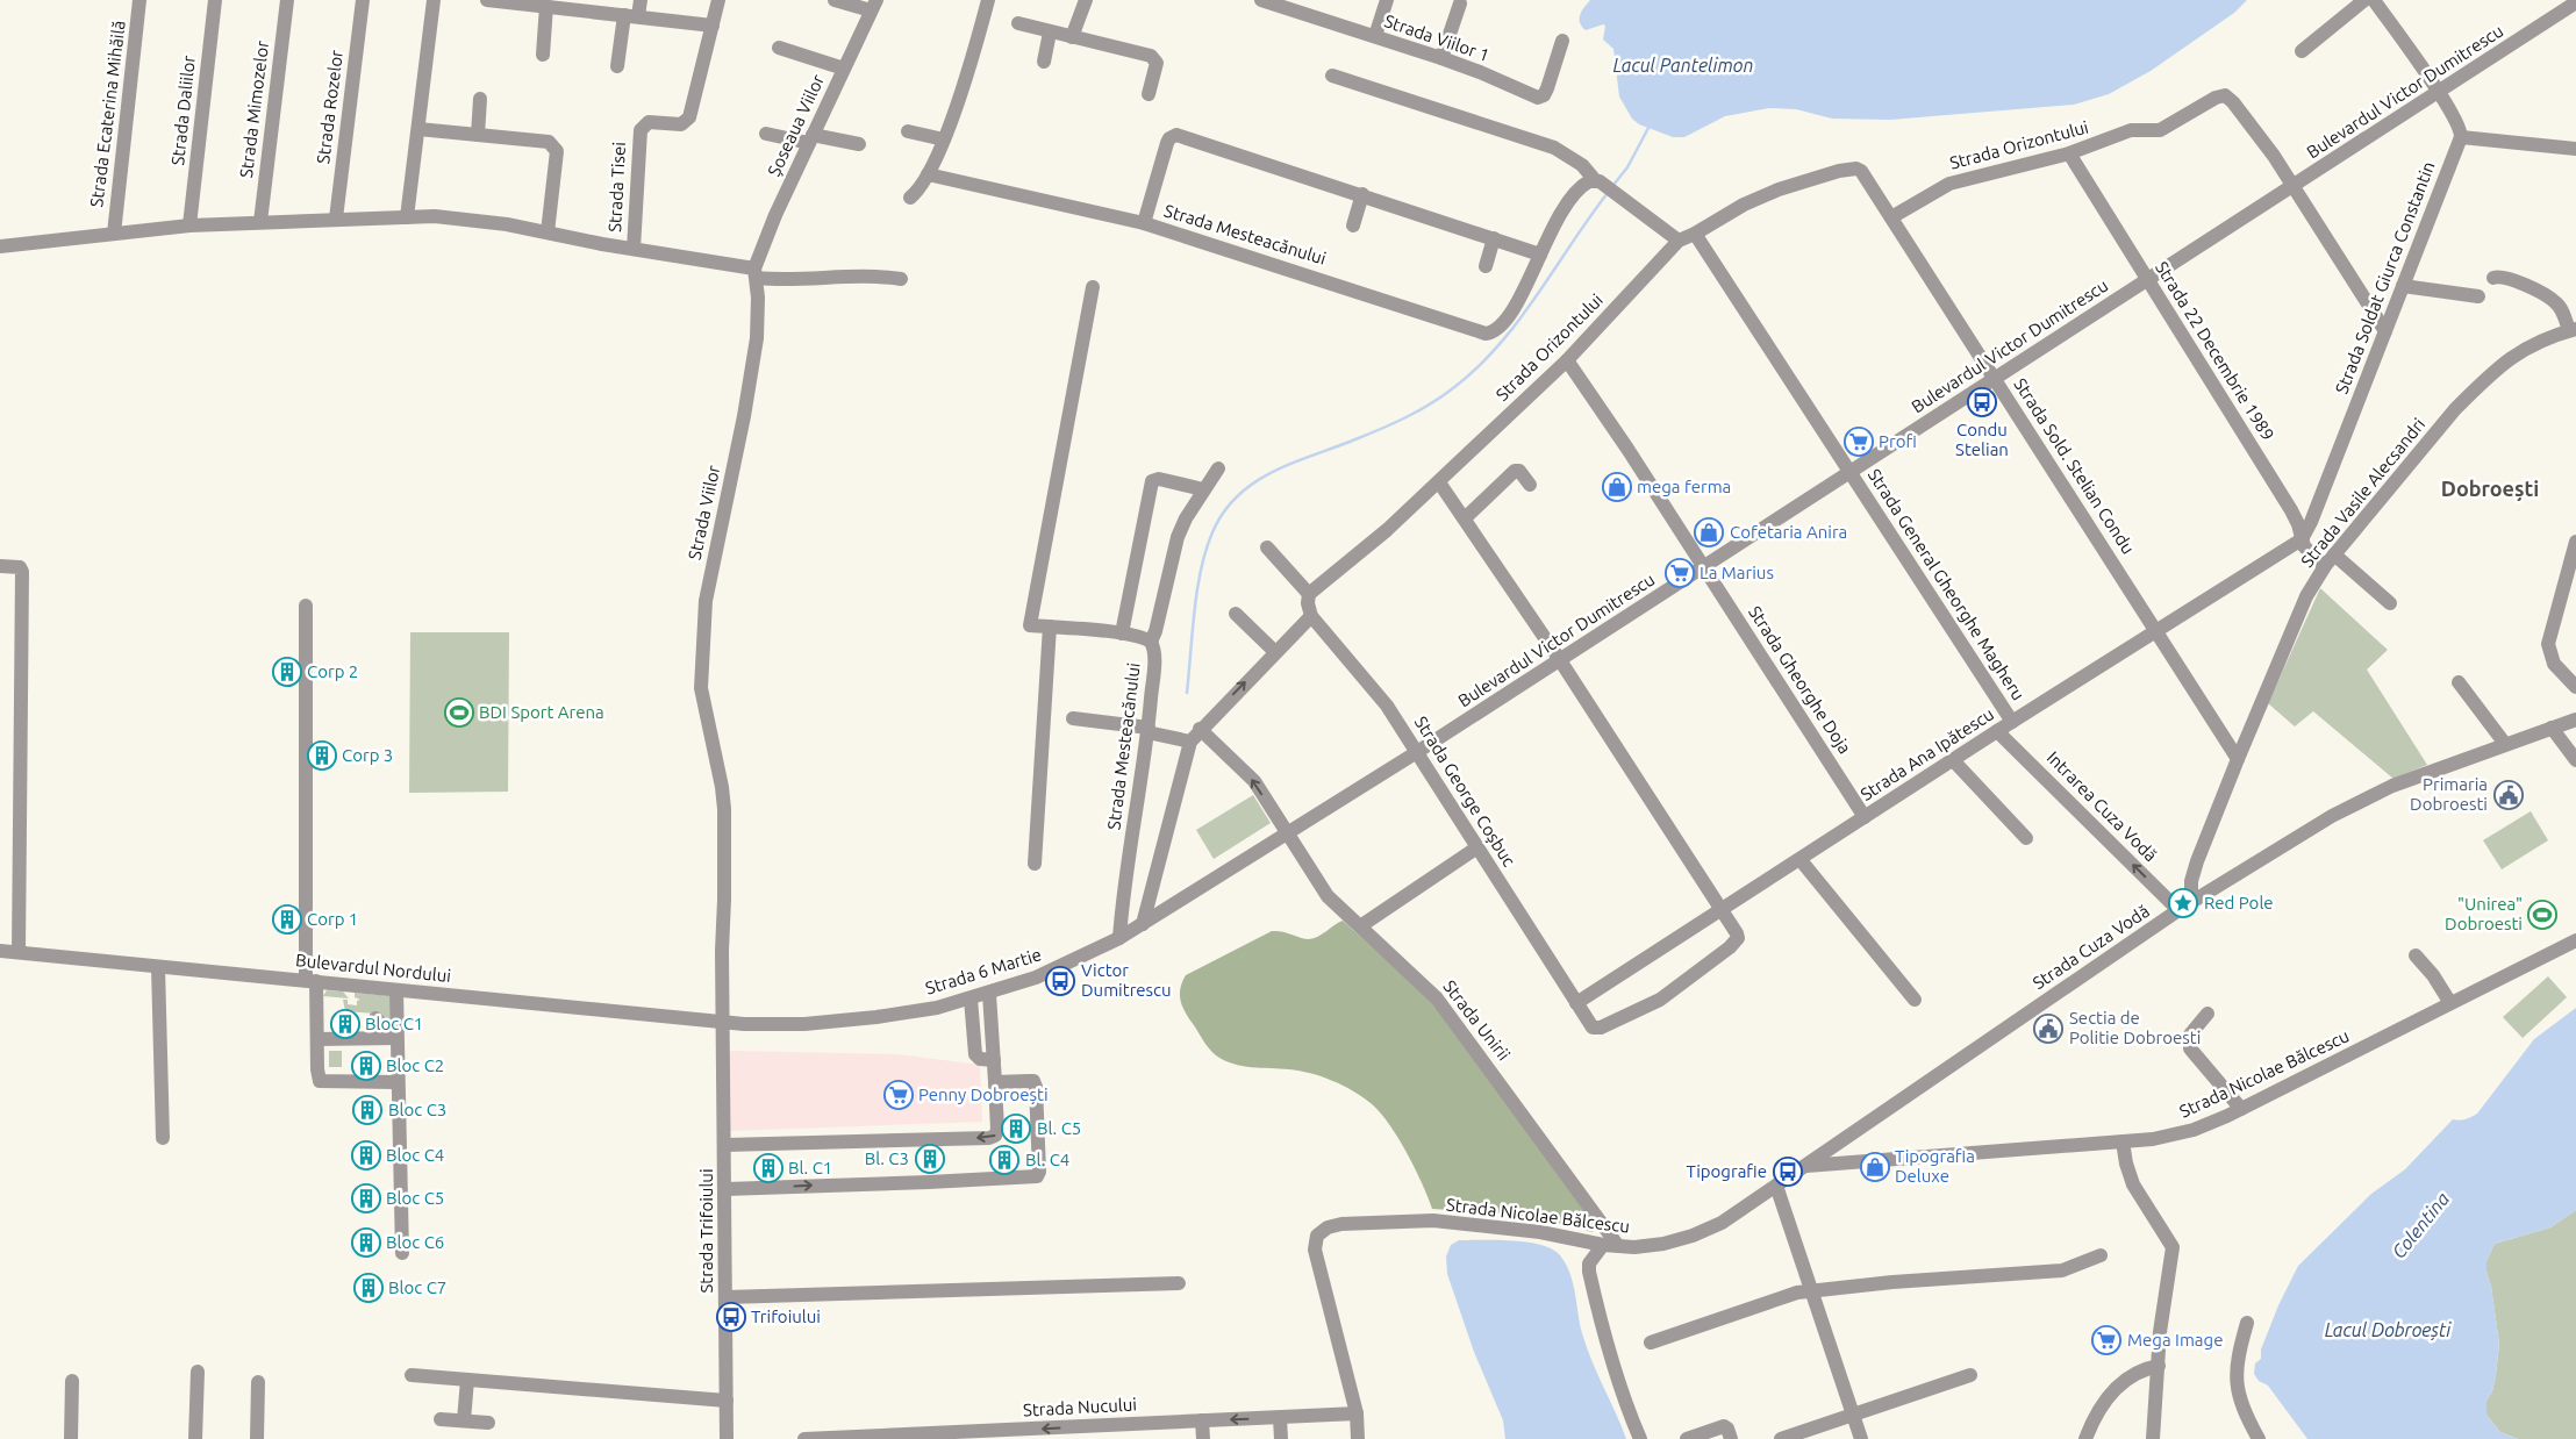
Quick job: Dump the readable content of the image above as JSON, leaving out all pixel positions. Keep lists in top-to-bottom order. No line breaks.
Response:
{"streets":{"street":["Strada Viilor 1","Bulevardul Victor Dumitrescu","Strada Rozelor","Strada Mimozelor","Strada Daliilor","Strada Ecaterina Mihăilă","Șoseaua Viilor","Strada Orizontului","Strada Tisei","Strada Mesteacănului","Strada Soldat Giurca Constantin","Strada 22 Decembrie 1989","Strada Sold. Stelian Condu","Strada Vasile Alecsandri","Strada Viilor","Strada General Gheorghe Magheru","Strada Gheorghe Doja","Strada Ana Ipătescu","Strada George Coșbuc","Intrarea Cuza Vodă","Strada Cuza Vodă","Bulevardul Nordului","Strada 6 Martie","Strada Unirii","Strada Nicolae Bălcescu","Strada Trifoiului","Strada Nucului"]},"crossings":[["Bulevardul Victor Dumitrescu","Strada Orizontului"],["Bulevardul Victor Dumitrescu","Strada 22 Decembrie 1989"],["Bulevardul Victor Dumitrescu","Strada Sold. Stelian Condu"],["Bulevardul Victor Dumitrescu","Strada General Gheorghe Magheru"],["Bulevardul Victor Dumitrescu","Strada Gheorghe Doja"],["Bulevardul Victor Dumitrescu","Strada George Coșbuc"],["Bulevardul Victor Dumitrescu","Strada 6 Martie"],["Bulevardul Victor Dumitrescu","Strada Unirii"],["Șoseaua Viilor","Strada Viilor"],["Strada Orizontului","Strada 22 Decembrie 1989"],["Strada Orizontului","Strada Sold. Stelian Condu"],["Strada Orizontului","Strada General Gheorghe Magheru"],["Strada Orizontului","Strada Gheorghe Doja"],["Strada Orizontului","Strada George Coșbuc"],["Strada Orizontului","Strada Unirii"],["Strada Mesteacănului","Strada 6 Martie"],["Strada Soldat Giurca Constantin","Strada 22 Decembrie 1989"],["Strada Soldat Giurca Constantin","Strada Ana Ipătescu"],["Strada 22 Decembrie 1989","Strada Vasile Alecsandri"],["Strada 22 Decembrie 1989","Strada Ana Ipătescu"],["Strada Sold. Stelian Condu","Strada Vasile Alecsandri"],["Strada Sold. Stelian Condu","Strada Ana Ipătescu"],["Strada Vasile Alecsandri","Intrarea Cuza Vodă"],["Strada Vasile Alecsandri","Strada Cuza Vodă"],["Strada Viilor","Bulevardul Nordului"],["Strada Viilor","Strada 6 Martie"],["Strada Viilor","Strada Trifoiului"],["Strada General Gheorghe Magheru","Strada Ana Ipătescu"],["Strada Gheorghe Doja","Strada Ana Ipătescu"],["Strada Ana Ipătescu","Strada George Coșbuc"],["Strada Ana Ipătescu","Intrarea Cuza Vodă"],["Intrarea Cuza Vodă","Strada Cuza Vodă"],["Strada Cuza Vodă","Strada Nicolae Bălcescu"],["Bulevardul Nordului","Strada 6 Martie"],["Bulevardul Nordului","Strada Trifoiului"],["Strada 6 Martie","Strada Unirii"],["Strada 6 Martie","Strada Trifoiului"],["Strada Unirii","Strada Nicolae Bălcescu"],["Strada Nicolae Bălcescu","Strada Nucului"]],"one_way":["Strada Nucului"],"districts":["Dobroești"],"water":["Lacul Pantelimon","Colentina","Lacul Dobroești"],"places":{"bus stop":["Condu Stelian","Victor Dumitrescu","Tipografie","Trifoiului"],"supermarket":["Profi","La Marius","Penny Dobroești","Mega Image"],"shop":["mega ferma","Cofetaria Anira","Tipografia Deluxe"],"building":["Corp 2","Corp 3","Corp 1","Bloc C1","Bloc C2","Bloc C3","Bl. C5","Bloc C4","Bl. C3","Bl. C4","Bl. C1","Bloc C5","Bloc C6","Bloc C7"],"sports":["BDI Sport Arena","\"Unirea\" Dobroesti"],"public building":["Primaria Dobroesti","Sectia de Politie Dobroesti"],"place":["Red Pole"]}}
